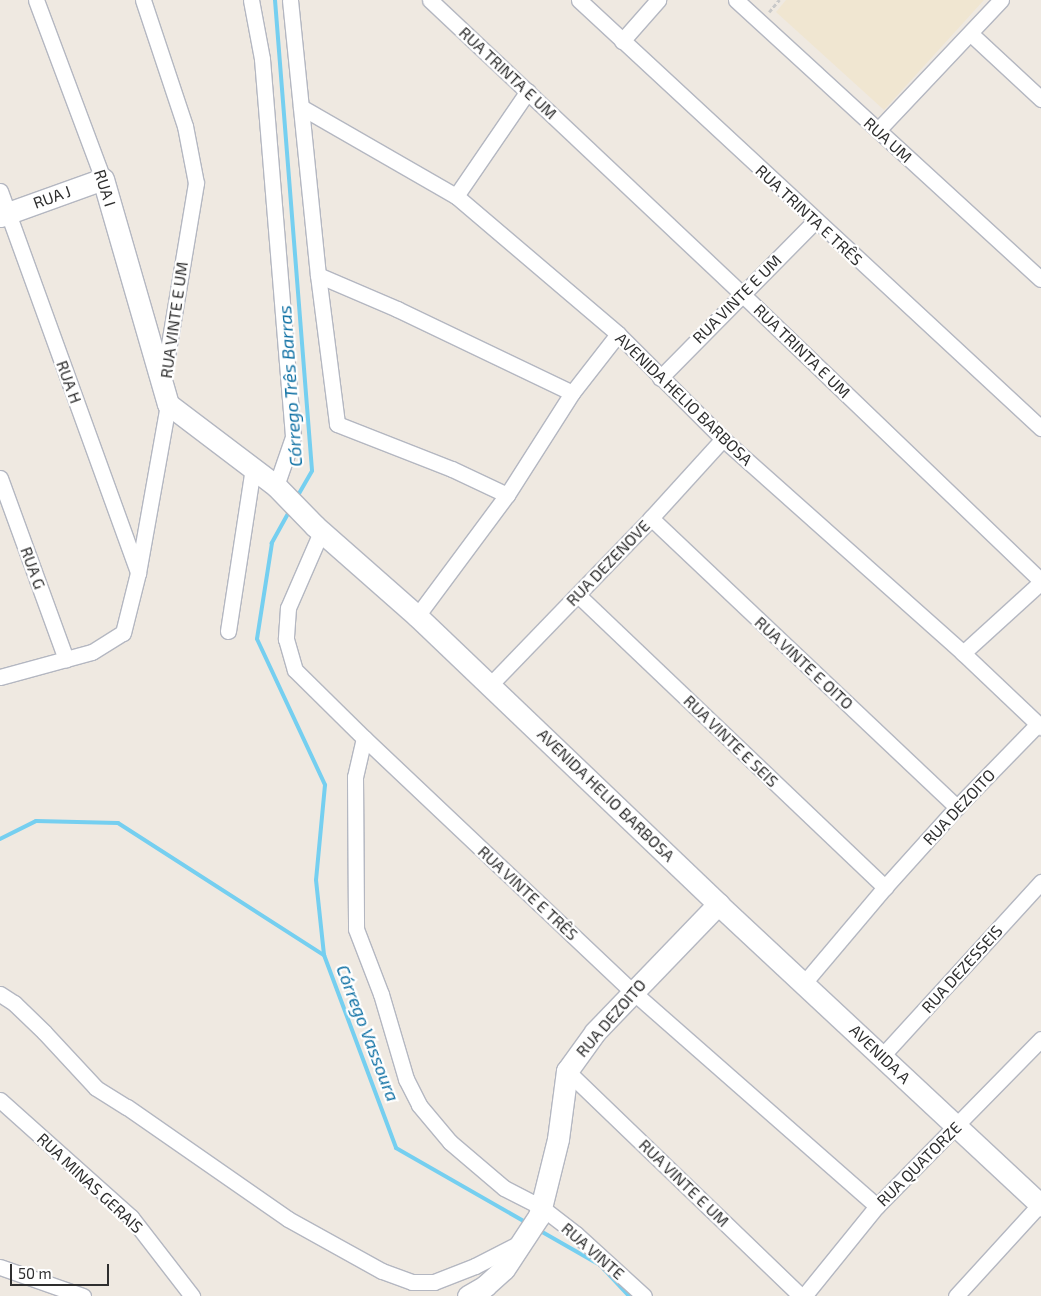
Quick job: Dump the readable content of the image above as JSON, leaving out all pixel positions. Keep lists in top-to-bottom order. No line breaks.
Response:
{"streets":{"street":["RUA TRINTA E UM","RUA UM","RUA I","RUA J","RUA TRINTA E TRÊS","RUA VINTE E UM","RUA H","AVENIDA HELIO BARBOSA","RUA DEZENOVE","RUA G","RUA VINTE E OITO","RUA VINTE E SEIS","RUA DEZOITO","RUA VINTE E TRÊS","RUA DEZESSEIS","AVENIDA A","RUA QUATORZE","RUA MINAS GERAIS","RUA VINTE"]},"crossings":[["RUA TRINTA E UM","RUA VINTE E UM"],["RUA I","RUA J"],["RUA I","RUA VINTE E UM"],["RUA J","RUA H"],["RUA TRINTA E TRÊS","RUA VINTE E UM"],["RUA VINTE E UM","RUA H"],["RUA VINTE E UM","AVENIDA HELIO BARBOSA"],["RUA VINTE E UM","RUA G"],["RUA VINTE E UM","RUA DEZOITO"],["RUA VINTE E UM","RUA QUATORZE"],["AVENIDA HELIO BARBOSA","RUA DEZENOVE"],["AVENIDA HELIO BARBOSA","RUA DEZOITO"],["AVENIDA HELIO BARBOSA","RUA VINTE E TRÊS"],["AVENIDA HELIO BARBOSA","AVENIDA A"],["RUA DEZENOVE","RUA VINTE E OITO"],["RUA DEZENOVE","RUA VINTE E SEIS"],["RUA VINTE E OITO","RUA DEZOITO"],["RUA VINTE E SEIS","RUA DEZOITO"],["RUA DEZOITO","RUA VINTE E TRÊS"],["RUA DEZOITO","AVENIDA A"],["RUA DEZOITO","RUA VINTE"],["RUA VINTE E TRÊS","RUA QUATORZE"],["RUA VINTE E TRÊS","RUA VINTE"],["RUA DEZESSEIS","AVENIDA A"],["AVENIDA A","RUA QUATORZE"]],"water":["Córrego Três Barras","Córrego Vassoura"],"scale_bar":"50 m"}
